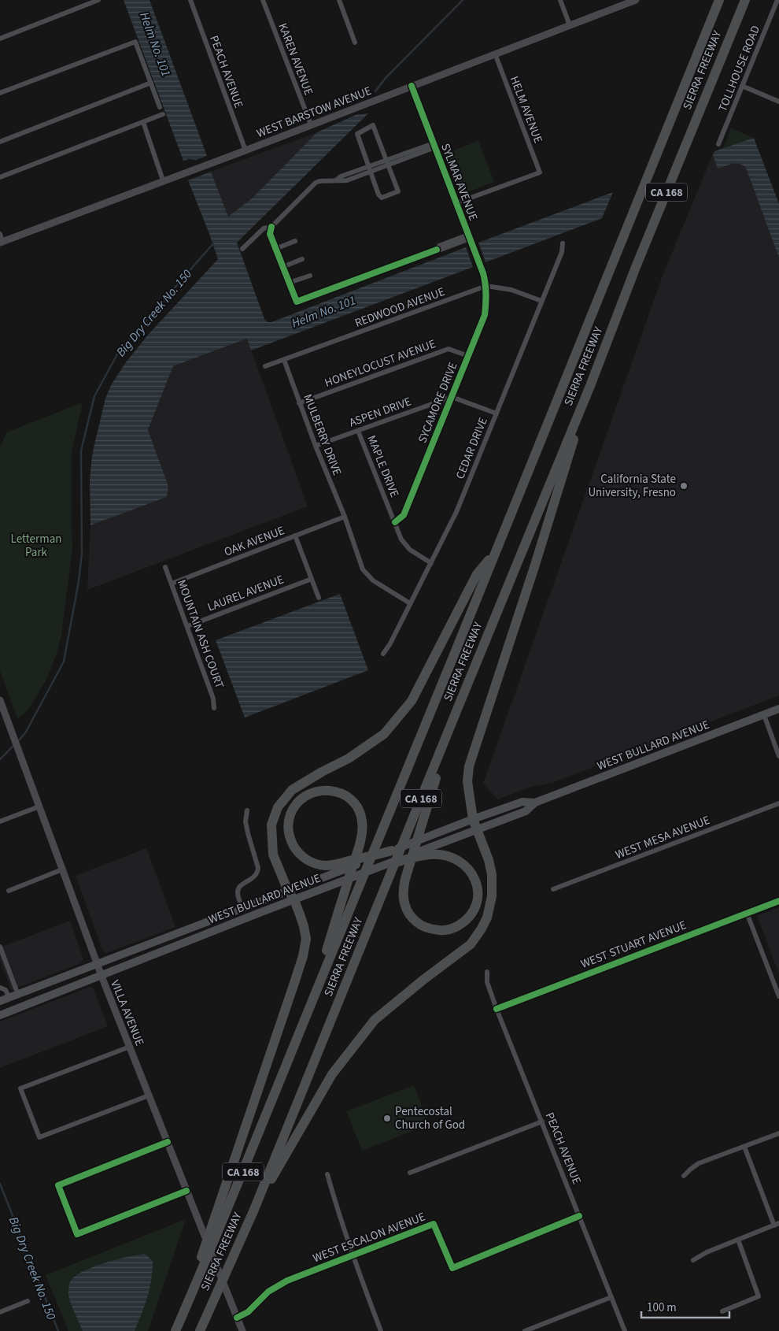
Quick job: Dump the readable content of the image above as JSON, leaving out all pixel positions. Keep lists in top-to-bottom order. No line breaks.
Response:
{"streets":{"highway":["SIERRA FREEWAY","CA 168"],"main road":["WEST BARSTOW AVENUE","WEST BULLARD AVENUE","VILLA AVENUE"],"street":["KAREN AVENUE","TOLLHOUSE ROAD","PEACH AVENUE","HELM AVENUE","SYLMAR AVENUE","REDWOOD AVENUE","HONEYLOCUST AVENUE","SYCAMORE DRIVE","ASPEN DRIVE","MULBERRY DRIVE","CEDAR DRIVE","MAPLE DRIVE","OAK AVENUE","LAUREL AVENUE","MOUNTAIN ASH COURT","WEST MESA AVENUE","WEST STUART AVENUE","WEST ESCALON AVENUE"]},"crossings":[["KAREN AVENUE","WEST BARSTOW AVENUE"],["PEACH AVENUE","WEST BARSTOW AVENUE"],["PEACH AVENUE","WEST STUART AVENUE"],["PEACH AVENUE","WEST ESCALON AVENUE"],["HELM AVENUE","WEST BARSTOW AVENUE"],["HELM AVENUE","SYLMAR AVENUE"],["WEST BARSTOW AVENUE","SYLMAR AVENUE"],["SYLMAR AVENUE","REDWOOD AVENUE"],["SYLMAR AVENUE","SYCAMORE DRIVE"],["REDWOOD AVENUE","SYCAMORE DRIVE"],["REDWOOD AVENUE","MULBERRY DRIVE"],["REDWOOD AVENUE","CEDAR DRIVE"],["HONEYLOCUST AVENUE","SYCAMORE DRIVE"],["HONEYLOCUST AVENUE","MULBERRY DRIVE"],["SYCAMORE DRIVE","ASPEN DRIVE"],["SYCAMORE DRIVE","MAPLE DRIVE"],["ASPEN DRIVE","MULBERRY DRIVE"],["ASPEN DRIVE","MAPLE DRIVE"],["MULBERRY DRIVE","CEDAR DRIVE"],["MULBERRY DRIVE","OAK AVENUE"],["CEDAR DRIVE","MAPLE DRIVE"],["OAK AVENUE","MOUNTAIN ASH COURT"],["LAUREL AVENUE","MOUNTAIN ASH COURT"],["WEST BULLARD AVENUE","VILLA AVENUE"],["VILLA AVENUE","WEST ESCALON AVENUE"]],"water":["Helm No. 101","Big Dry Creek No. 150"],"parks":["Letterman Park"],"places":["California State University, Fresno","Pentecostal Church of God"],"scale_bar":"100 m"}
